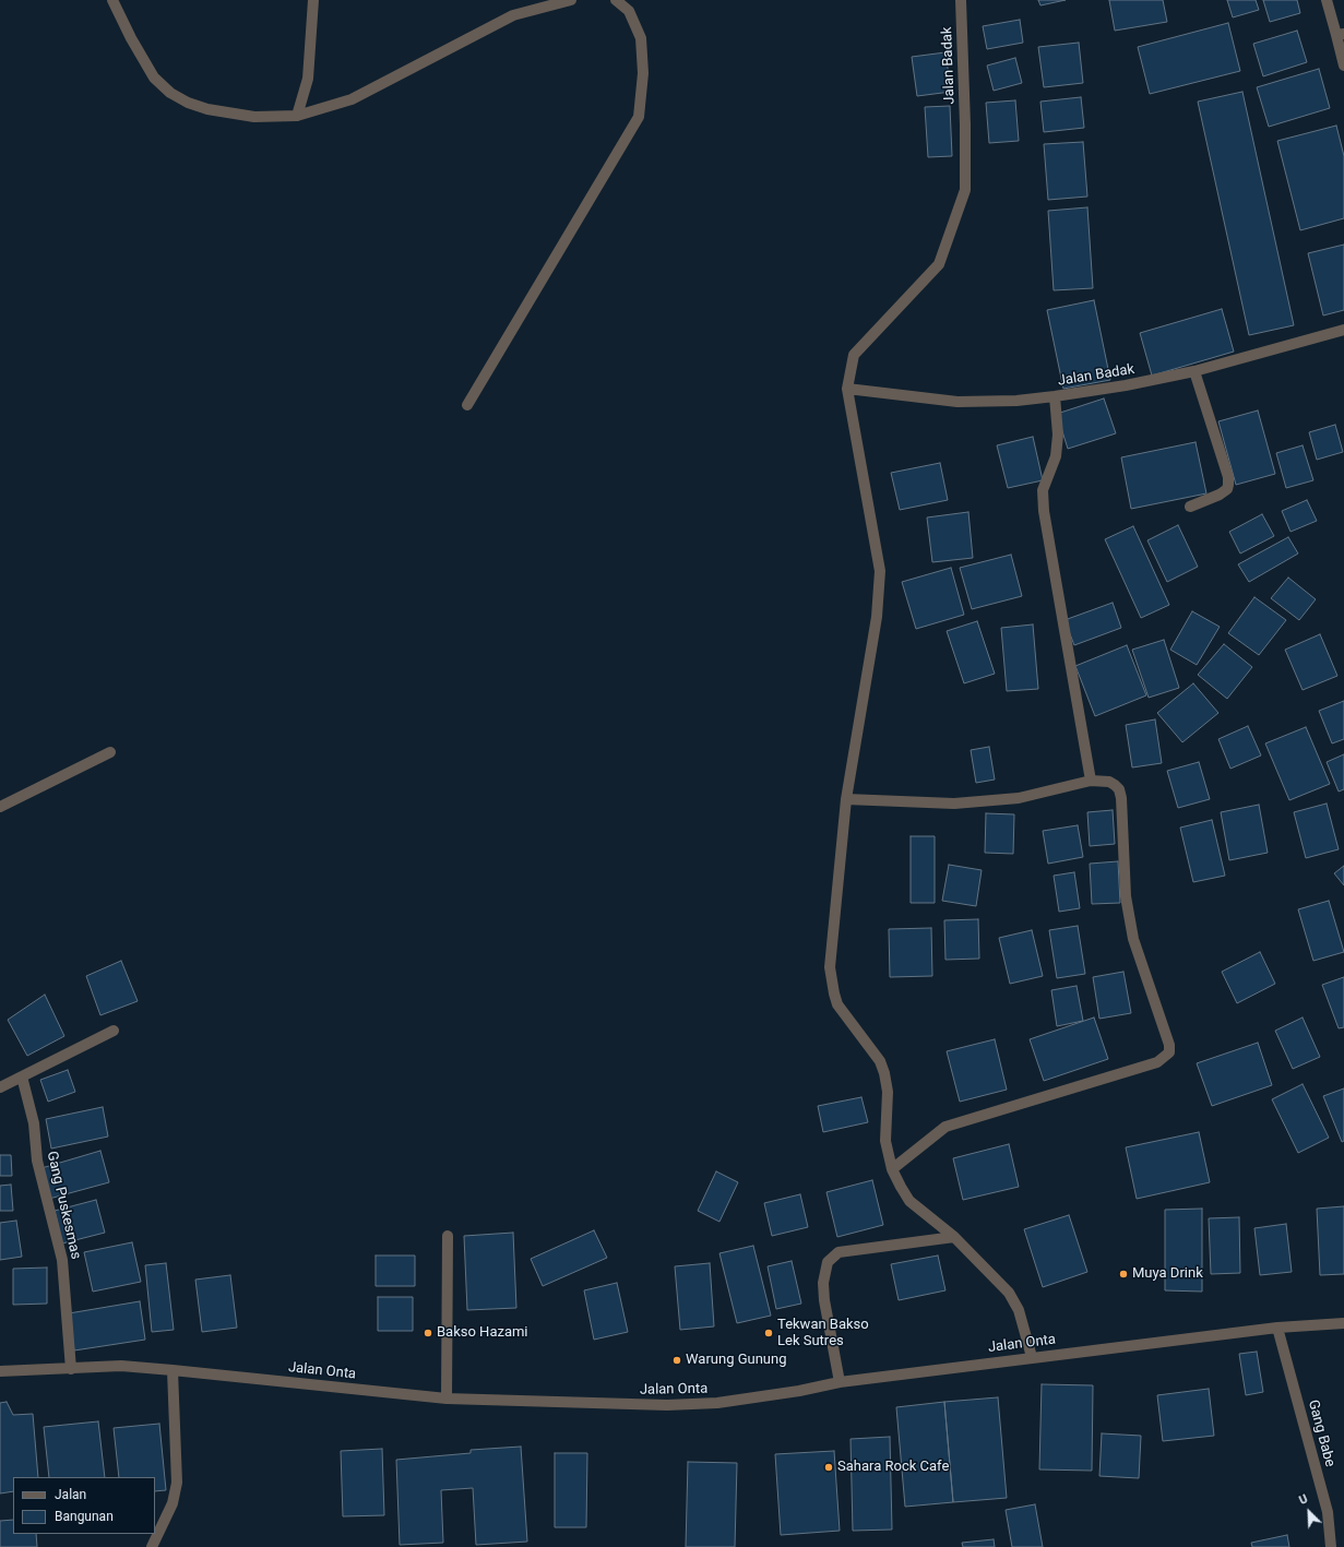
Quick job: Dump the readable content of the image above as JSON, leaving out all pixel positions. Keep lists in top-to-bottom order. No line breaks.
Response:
{"streets":{"street":["Jalan Badak","Gang Puskesmas","Jalan Onta","Gang Babe"]},"crossings":[["Gang Puskesmas","Jalan Onta"],["Jalan Onta","Gang Babe"]],"places":["Muya Drink","Bakso Hazami","Tekwan Bakso Lek Sutres","Warung Gunung","Sahara Rock Cafe"],"legend":["Jalan","Bangunan"],"north":"top left"}
